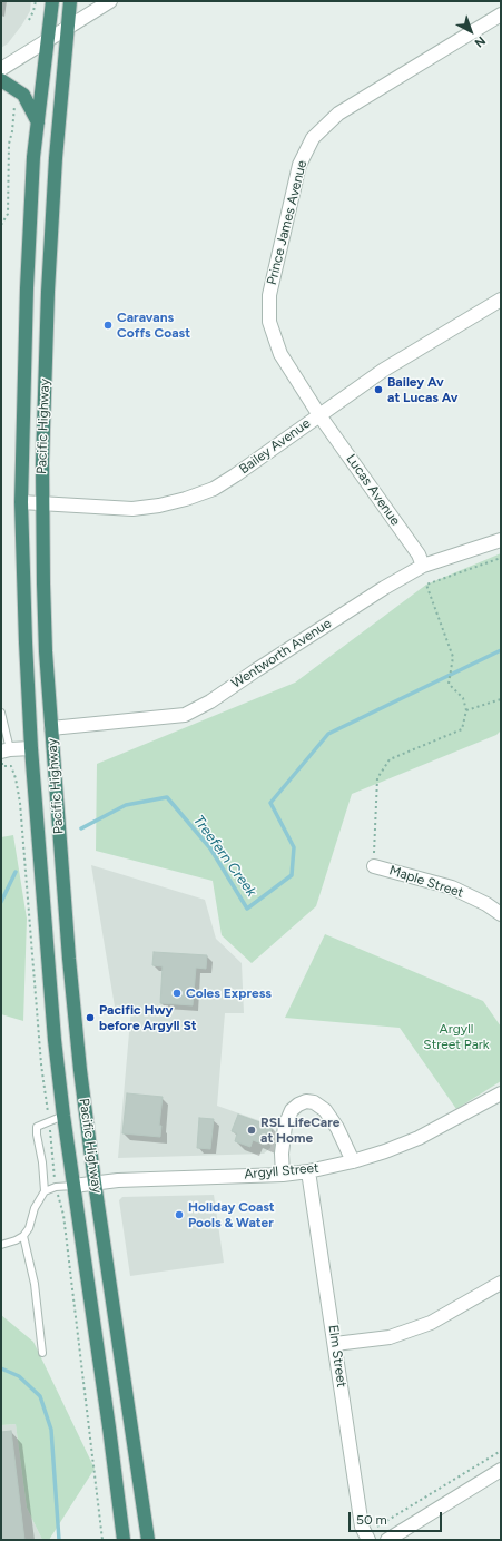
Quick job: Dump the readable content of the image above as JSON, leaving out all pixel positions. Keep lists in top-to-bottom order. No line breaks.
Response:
{"streets":{"highway":["Pacific Highway"],"street":["Prince James Avenue","Bailey Avenue","Lucas Avenue","Wentworth Avenue","Maple Street","Argyll Street","Elm Street"]},"crossings":[["Prince James Avenue","Bailey Avenue"],["Prince James Avenue","Lucas Avenue"],["Pacific Highway","Bailey Avenue"],["Pacific Highway","Wentworth Avenue"],["Pacific Highway","Argyll Street"],["Bailey Avenue","Lucas Avenue"],["Lucas Avenue","Wentworth Avenue"],["Argyll Street","Elm Street"]],"water":["Treefern Creek"],"parks":["Argyll Street Park"],"places":["Caravans Coffs Coast","Bailey Av at Lucas Av","Coles Express","Pacific Hwy before Argyll St","RSL LifeCare at Home","Holiday Coast Pools & Water"],"scale_bar":"50 m","north":"bottom right"}
